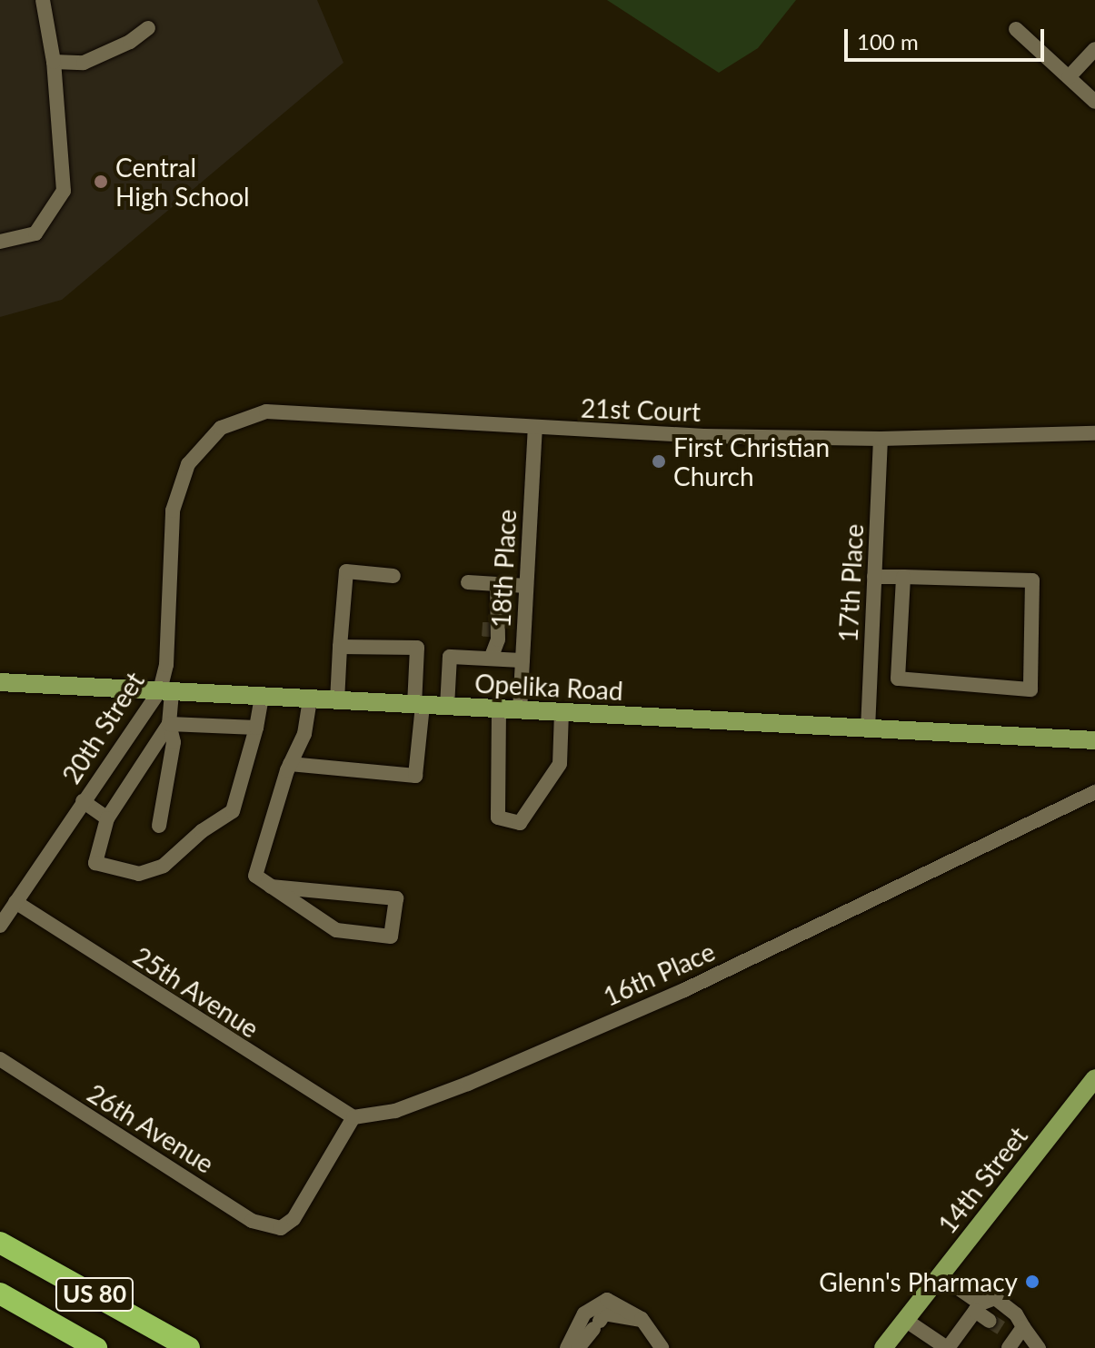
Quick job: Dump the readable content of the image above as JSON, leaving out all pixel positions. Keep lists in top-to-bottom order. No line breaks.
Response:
{"streets":{"highway":["US 80"],"main road":["Opelika Road","14th Street"],"street":["21st Court","18th Place","17th Place","20th Street","16th Place","25th Avenue","26th Avenue"]},"crossings":[["21st Court","18th Place"],["21st Court","17th Place"],["21st Court","20th Street"],["18th Place","Opelika Road"],["17th Place","Opelika Road"],["Opelika Road","20th Street"],["20th Street","25th Avenue"],["16th Place","25th Avenue"],["16th Place","26th Avenue"],["25th Avenue","26th Avenue"]],"places":["Central High School","First Christian Church","Glenn's Pharmacy"],"scale_bar":"100 m"}
